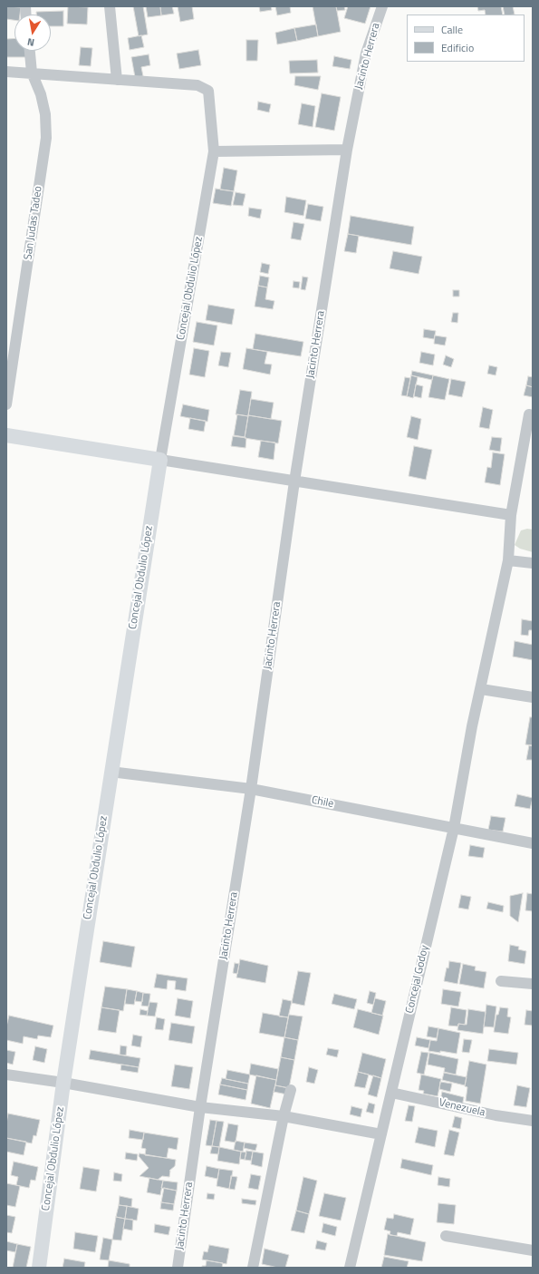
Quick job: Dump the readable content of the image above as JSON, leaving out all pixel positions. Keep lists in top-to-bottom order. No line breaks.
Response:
{"streets":{"street":["Jacinto Herrera","San Judas Tadeo","Concejal Obdulio López","Chile","Concejal Godoy","Venezuela"]},"crossings":[["Jacinto Herrera","Chile"],["San Judas Tadeo","Concejal Obdulio López"],["Concejal Obdulio López","Chile"],["Chile","Concejal Godoy"],["Concejal Godoy","Venezuela"]],"legend":["Calle","Edificio"],"north":"bottom"}
